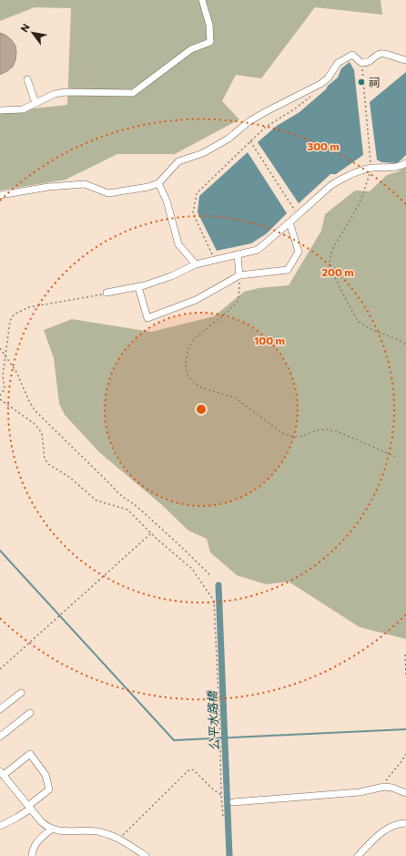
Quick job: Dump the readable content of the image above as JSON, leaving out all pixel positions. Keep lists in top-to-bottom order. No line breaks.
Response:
{"water":["公平水路橋"],"places":["祠"],"north":"top left","rings":["300 m","200 m","100 m"]}
